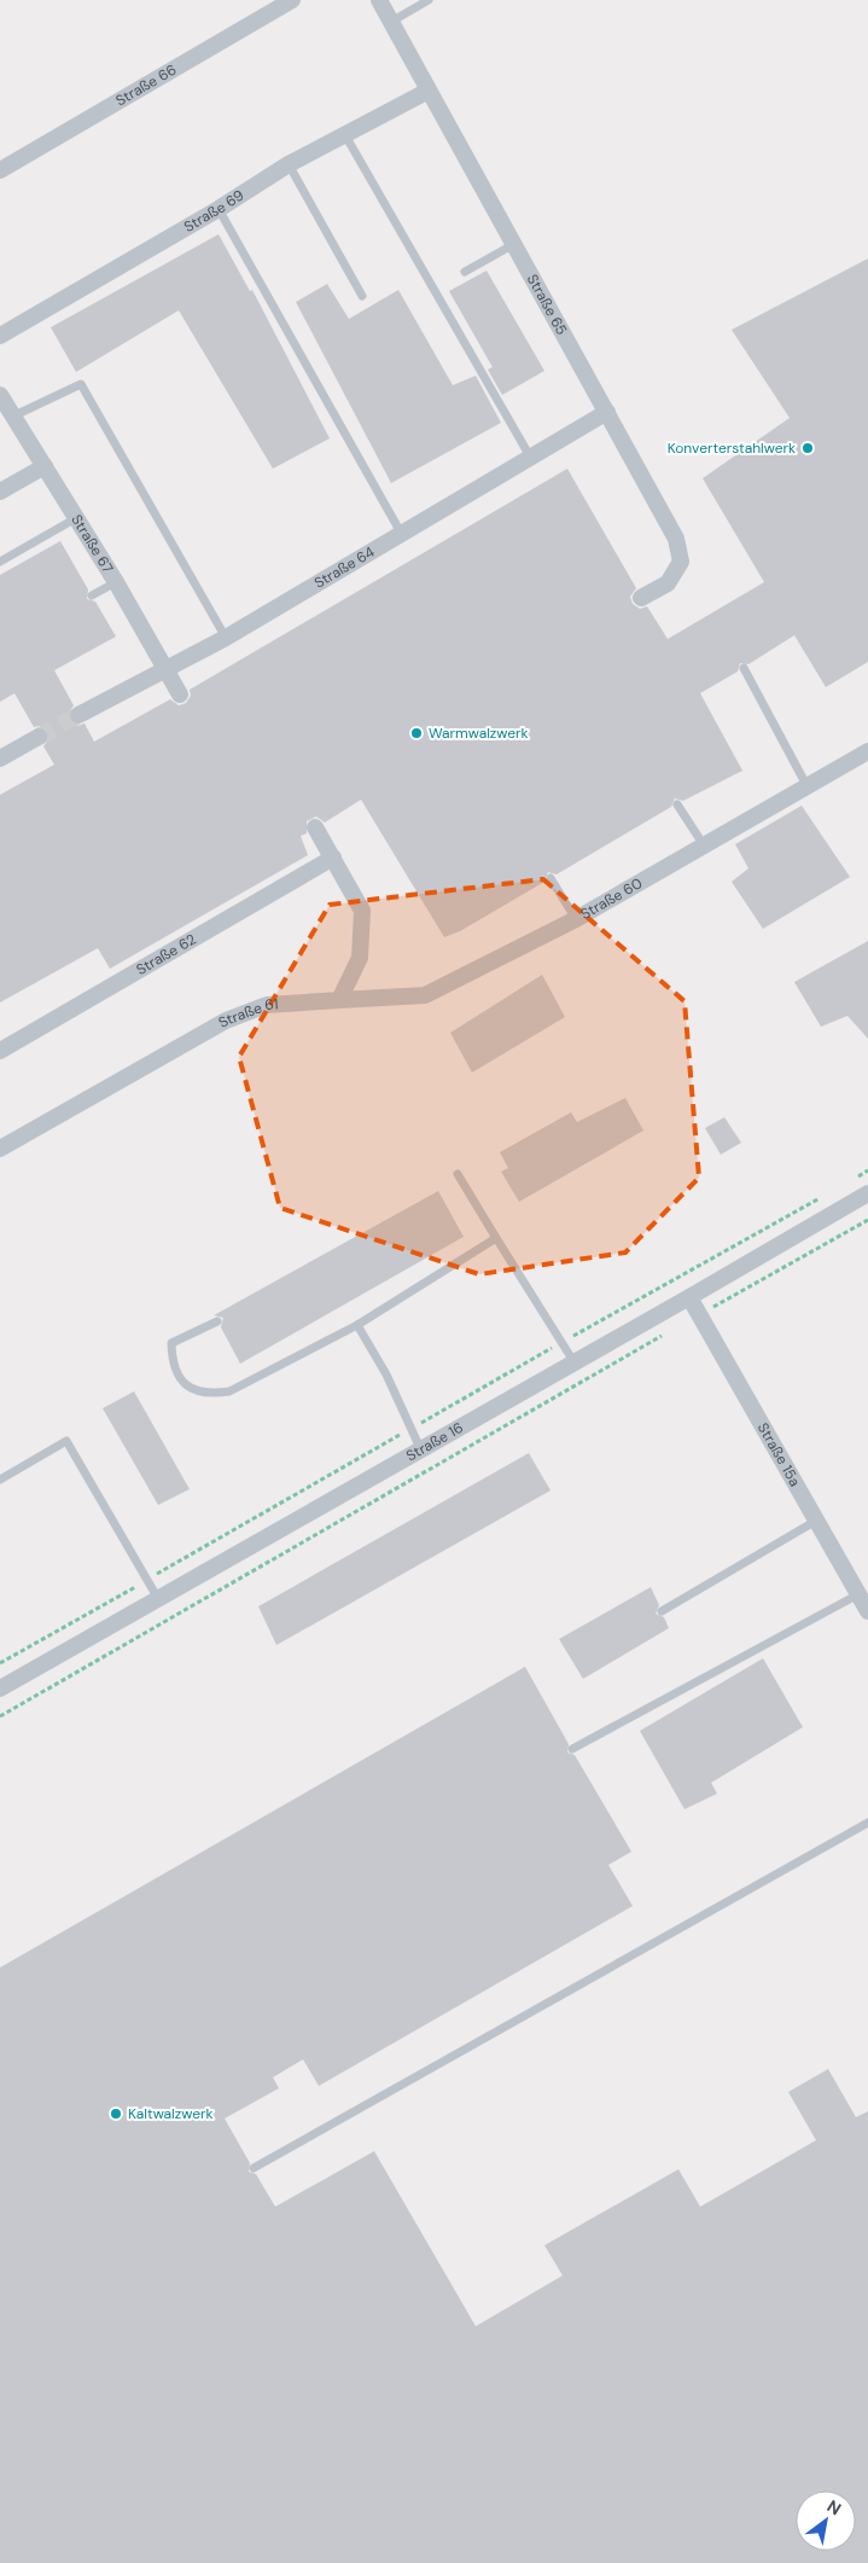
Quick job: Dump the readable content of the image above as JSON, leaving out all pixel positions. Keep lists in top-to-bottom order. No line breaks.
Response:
{"streets":{"street":["Straße 66","Straße 69","Straße 65","Straße 67","Straße 64","Straße 60","Straße 62","Straße 61","Straße 16","Straße 15a"]},"crossings":[["Straße 69","Straße 65"],["Straße 65","Straße 64"],["Straße 67","Straße 64"],["Straße 60","Straße 61"],["Straße 16","Straße 15a"]],"places":["Konverterstahlwerk","Warmwalzwerk","Kaltwalzwerk"],"north":"top right"}
